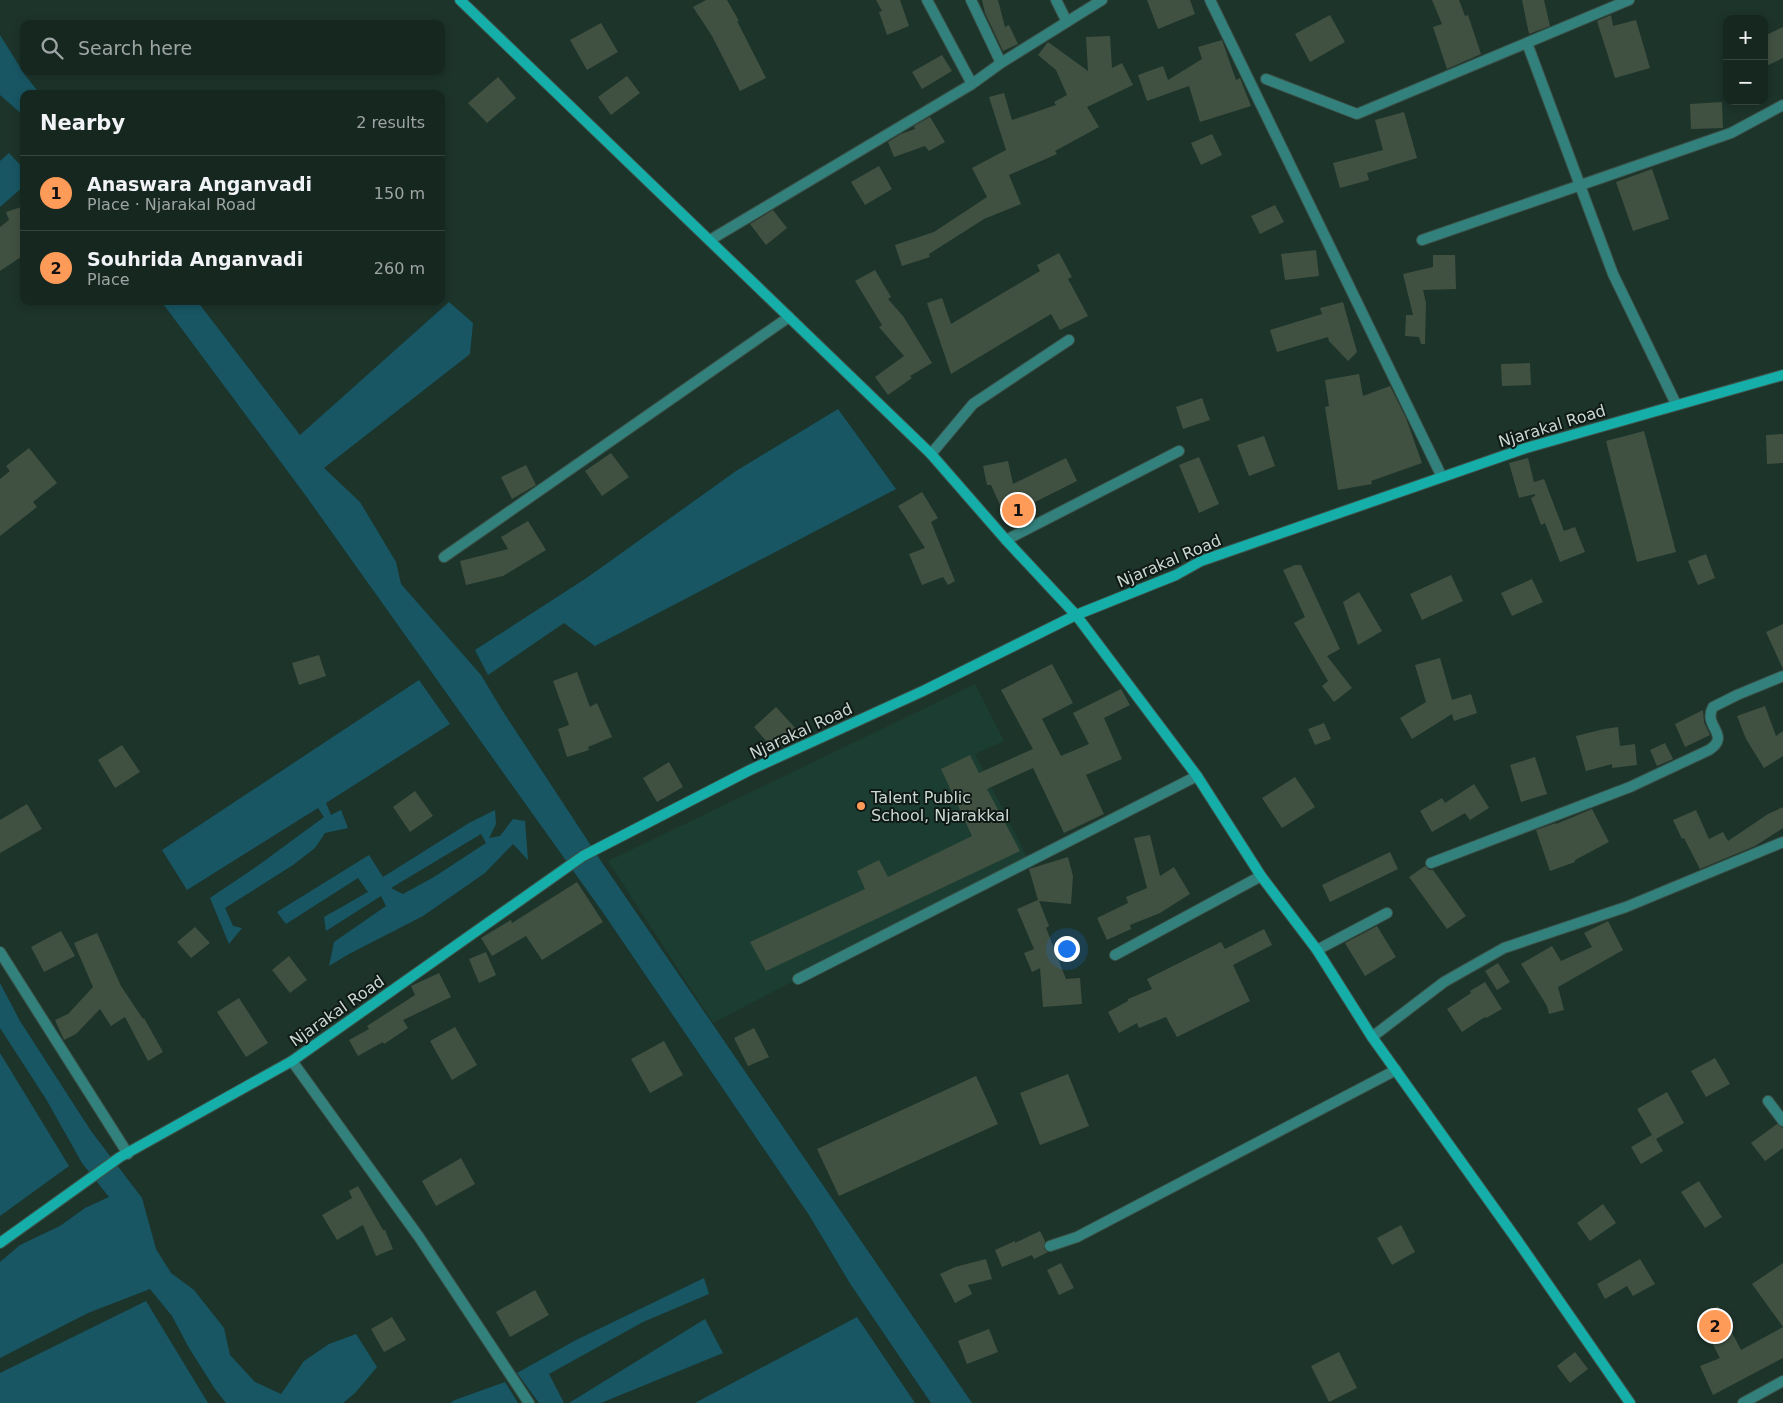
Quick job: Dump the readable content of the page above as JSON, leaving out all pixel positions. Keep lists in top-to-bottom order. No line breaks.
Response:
{"streets":{"main road":["Njarakal Road"]},"places":["Talent Public School, Njarakkal"],"page":{"map_buttons":["+","−"],"search":"Search here","heading":["Nearby","2 results"],"list":[{"mark":"1","name":"Anaswara Anganvadi","note":"Place · Njarakal Road","value":"150 m"},{"mark":"2","name":"Souhrida Anganvadi","note":"Place","value":"260 m"}],"pins":["1","2"]}}
